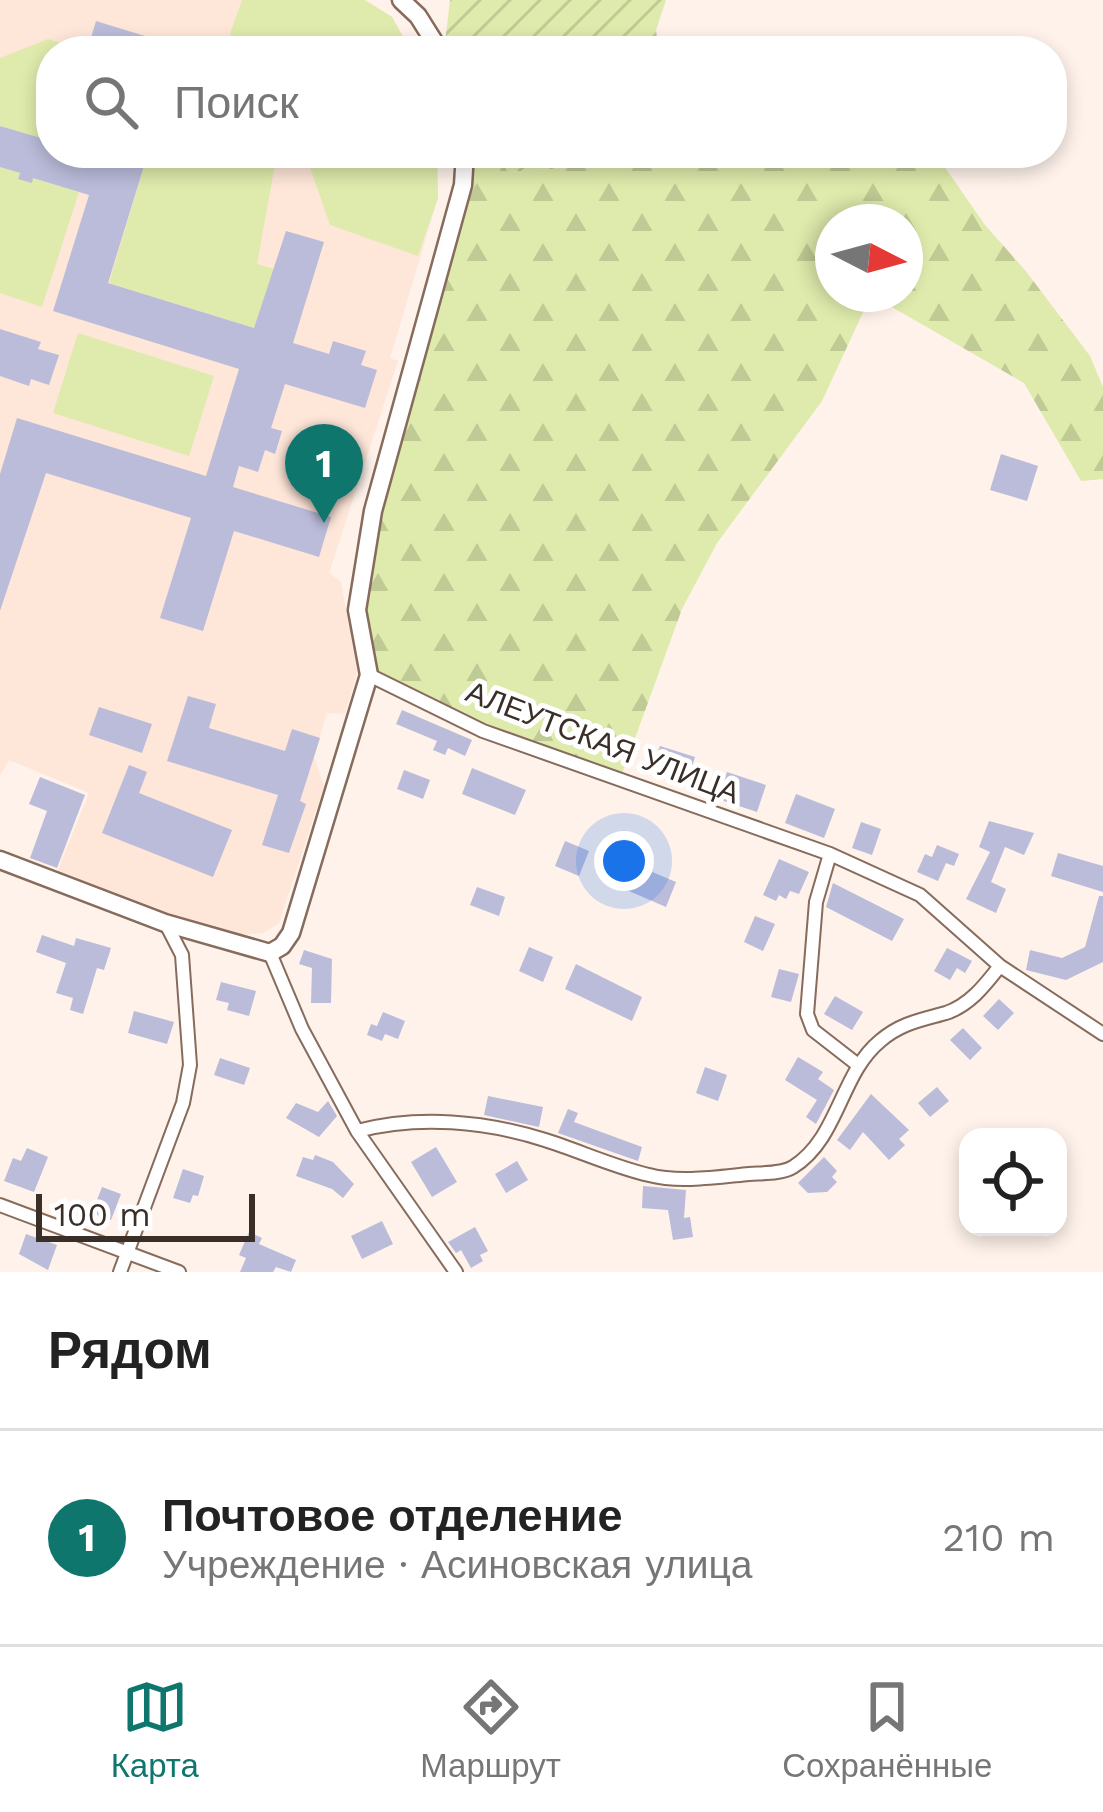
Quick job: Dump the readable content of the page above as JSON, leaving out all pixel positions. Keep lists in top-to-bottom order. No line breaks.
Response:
{"streets":{"street":["АЛЕУТСКАЯ УЛИЦА"]},"scale_bar":"100 m","north":"right","page":{"search":"Поиск","pins":"1","scale":"100 m","heading":"Рядом","list":[{"mark":"1","name":"Почтовое отделение","note":"Учреждение · Асиновская улица","value":"210 m"}],"nav":["Карта","Маршрут","Сохранённые"]}}
